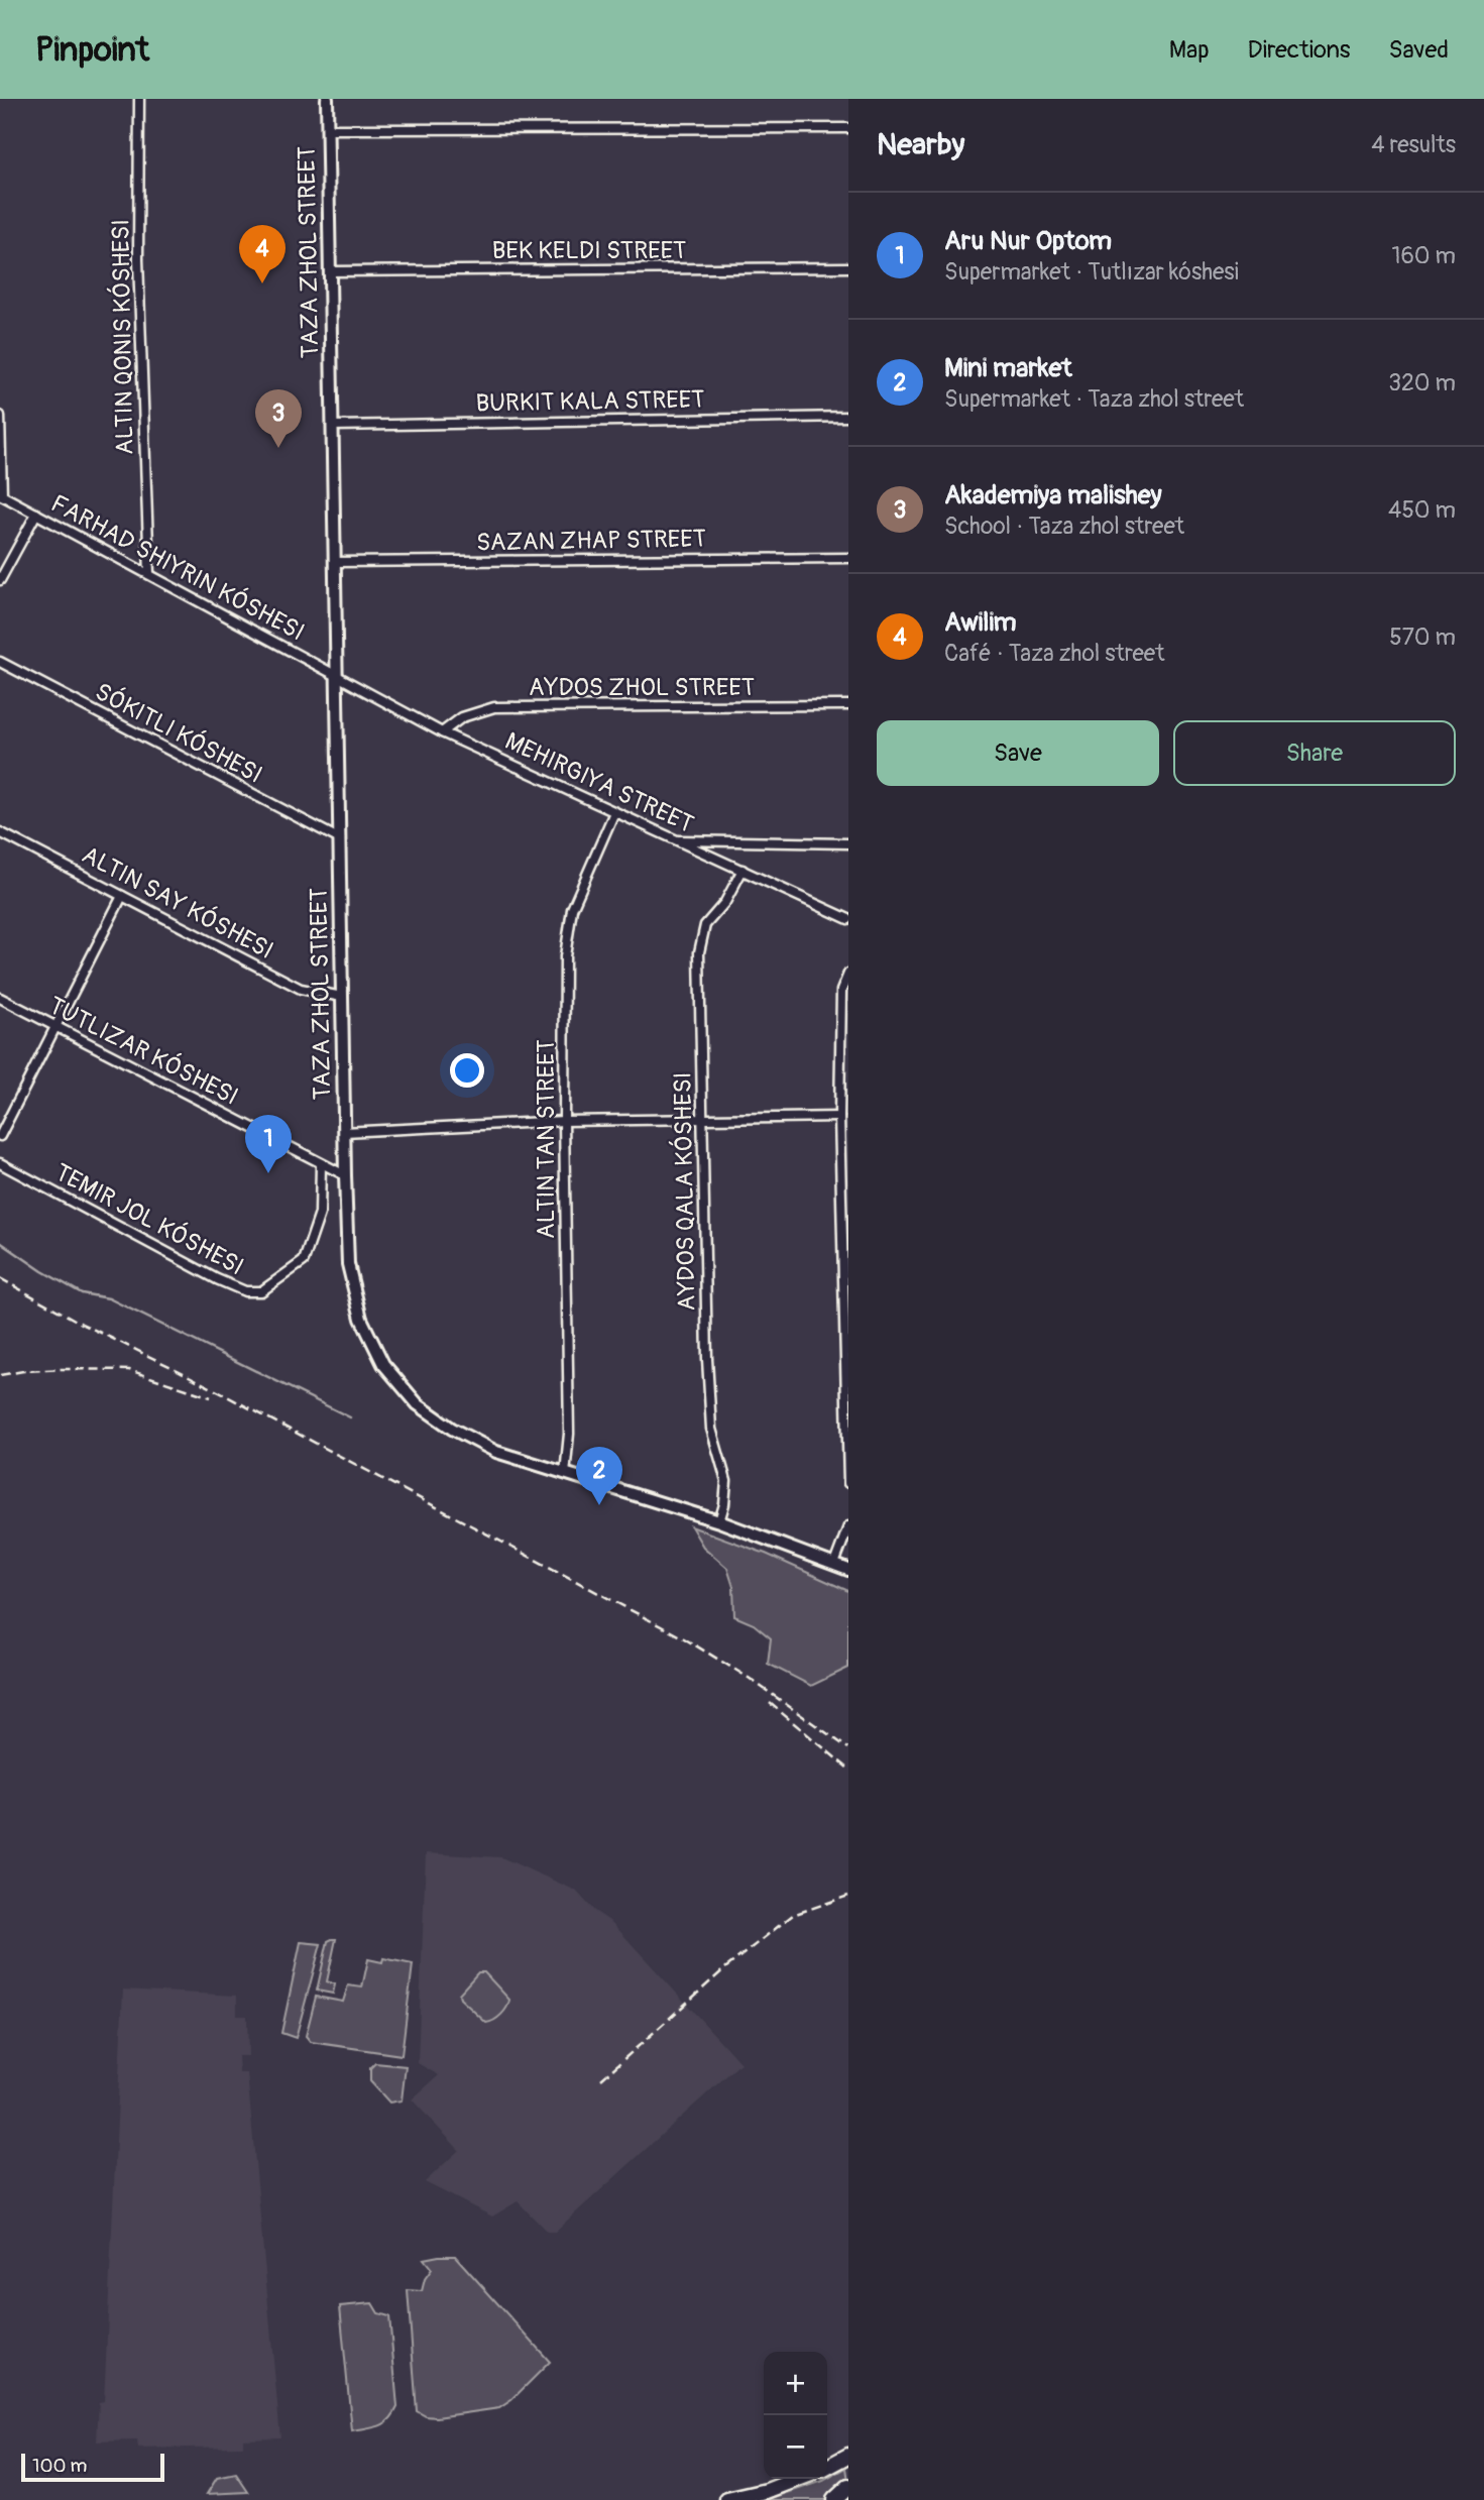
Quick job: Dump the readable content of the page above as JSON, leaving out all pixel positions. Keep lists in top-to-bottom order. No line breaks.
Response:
{"streets":{"main road":["TAZA ZHOL STREET"],"street":["BEK KELDI STREET","BURKIT KALA STREET","SAZAN ZHAP STREET","FARHAD SHIYRIN KÓSHESI","AYDOS ZHOL STREET","SÓKITLI KÓSHESI","MEHIRGIYA STREET","ALTIN TAN STREET","AYDOS QALA KÓSHESI","TEMIR JOL KÓSHESI"]},"crossings":[["BEK KELDI STREET","TAZA ZHOL STREET"],["TAZA ZHOL STREET","BURKIT KALA STREET"],["TAZA ZHOL STREET","SAZAN ZHAP STREET"],["TAZA ZHOL STREET","FARHAD SHIYRIN KÓSHESI"],["TAZA ZHOL STREET","SÓKITLI KÓSHESI"],["TAZA ZHOL STREET","MEHIRGIYA STREET"],["TAZA ZHOL STREET","ALTIN TAN STREET"],["TAZA ZHOL STREET","AYDOS QALA KÓSHESI"],["FARHAD SHIYRIN KÓSHESI","MEHIRGIYA STREET"],["AYDOS ZHOL STREET","MEHIRGIYA STREET"],["MEHIRGIYA STREET","ALTIN TAN STREET"],["MEHIRGIYA STREET","AYDOS QALA KÓSHESI"]],"scale_bar":"100 m","page":{"header":"Pinpoint","nav":["Map","Directions","Saved"],"heading":["Nearby","4 results"],"list":[{"mark":"1","name":"Aru Nur Optom","note":"Supermarket · Tutlızar kóshesi","value":"160 m"},{"mark":"2","name":"Mini market","note":"Supermarket · Taza zhol street","value":"320 m"},{"mark":"3","name":"Akademiya malishey","note":"School · Taza zhol street","value":"450 m"},{"mark":"4","name":"Awilim","note":"Café · Taza zhol street","value":"570 m"}],"pins":["4","3","1","2"],"buttons":["Save","Share"],"map_buttons":["+","−"],"scale":"100 m"}}
